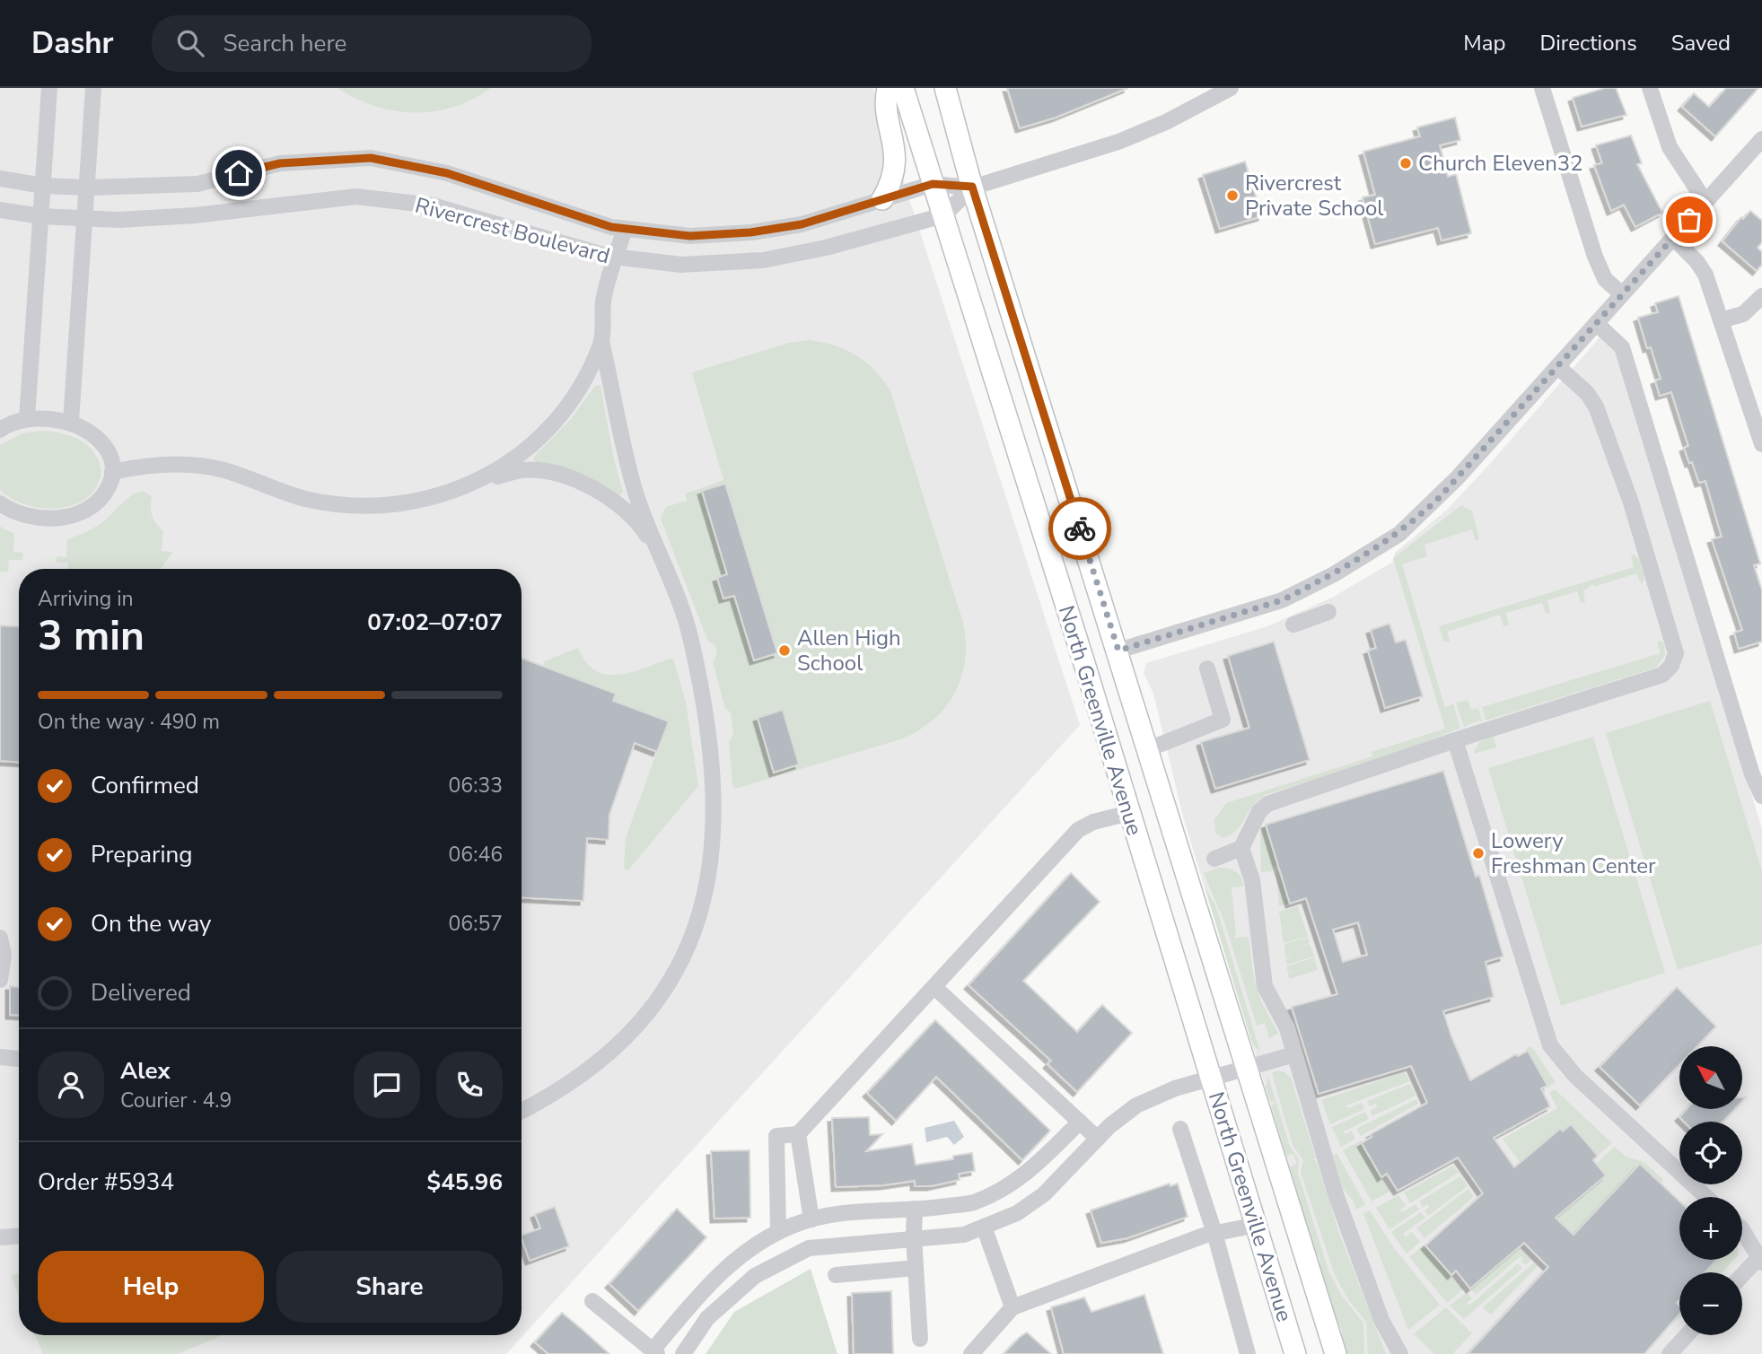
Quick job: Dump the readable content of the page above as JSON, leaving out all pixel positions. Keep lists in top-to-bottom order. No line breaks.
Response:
{"streets":{"main road":["North Greenville Avenue"],"street":["Rivercrest Boulevard"]},"crossings":[["Rivercrest Boulevard","North Greenville Avenue"]],"places":["Church Eleven32","Rivercrest Private School","Allen High School","Lowery Freshman Center"],"north":"top left","page":{"header":"Dashr","search":"Search here","nav":["Map","Directions","Saved"],"heading":["3 min","Arriving in","07:02–07:07"],"panel":["Alex","Courier · 4.9","Order #5934","$45.96"],"bar":"On the way · 490 m","list":[["Confirmed","06:33"],["Preparing","06:46"],["On the way","06:57"],"Delivered"],"map_buttons":["+","−"],"buttons":["Help","Share"]}}
